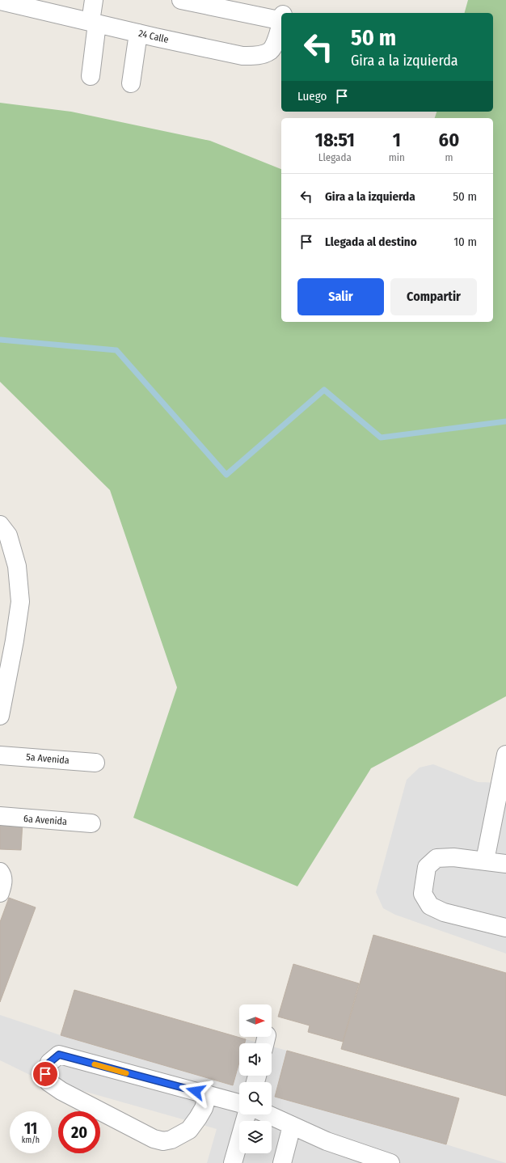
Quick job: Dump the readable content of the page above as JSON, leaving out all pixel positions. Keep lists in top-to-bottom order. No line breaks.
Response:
{"streets":{"lane":["24 Calle","5a Avenida","6a Avenida"]},"north":"right","page":{"turn":["50 m","Gira a la izquierda"],"then":"Luego","eta":["18:51","Llegada","1","min","60","m"],"list":[{"name":"Gira a la izquierda","value":"50 m"},{"name":"Llegada al destino","value":"10 m"}],"buttons":["Salir","Compartir"],"speed":"11 km/h","limit":"20"}}
